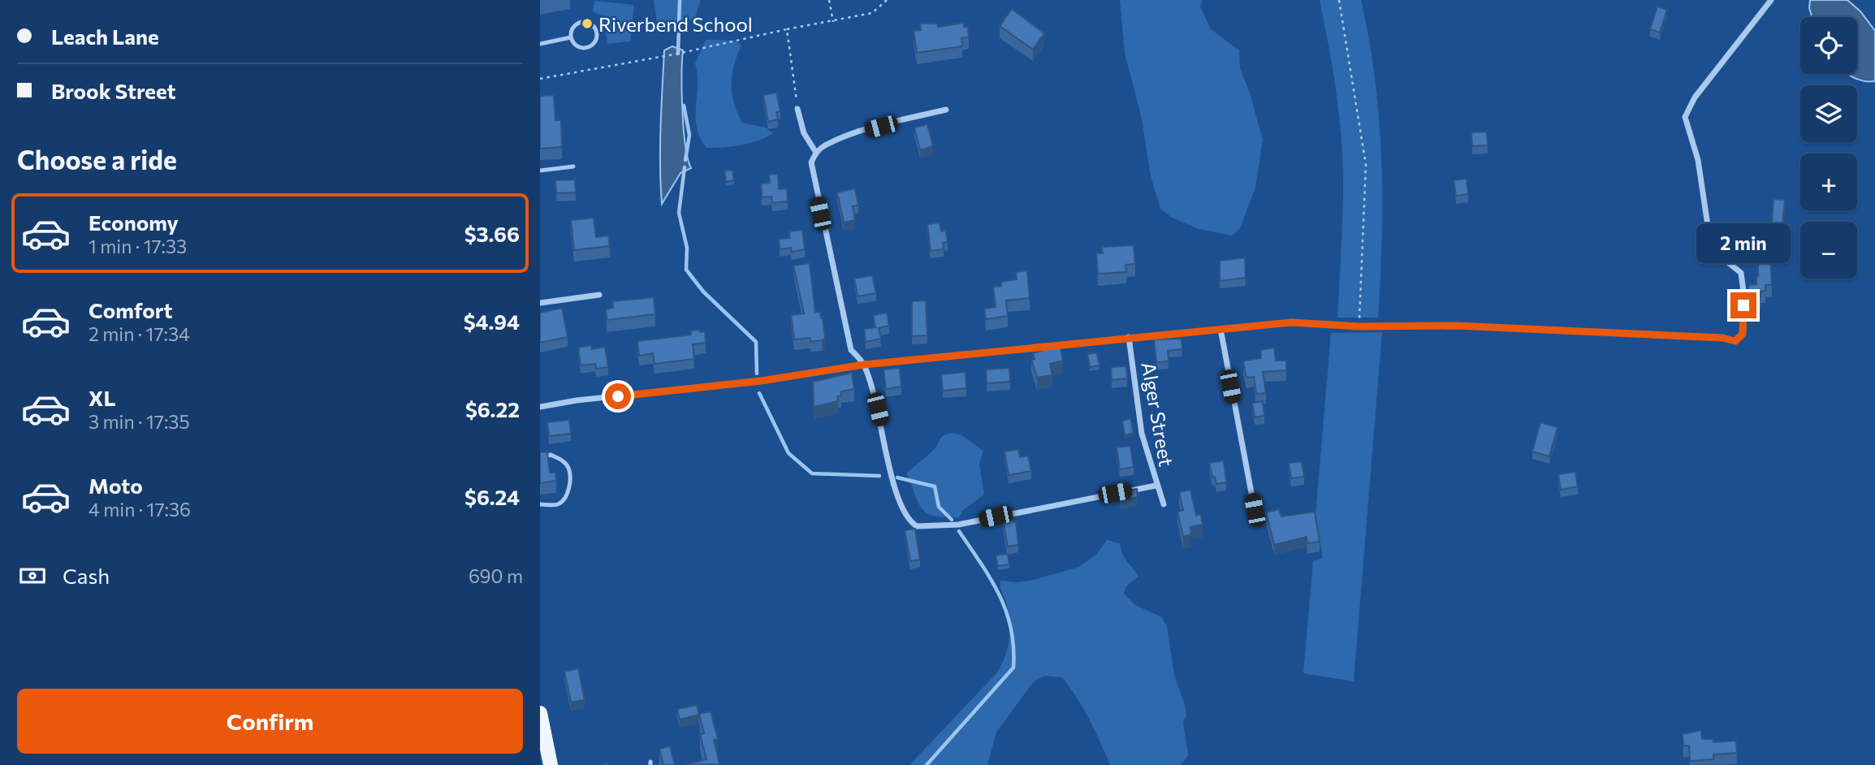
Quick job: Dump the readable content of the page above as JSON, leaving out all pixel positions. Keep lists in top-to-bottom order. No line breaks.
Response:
{"streets":{"street":["Alger Street"]},"places":["Riverbend School"],"page":{"banner":["Leach Lane","Brook Street"],"map_buttons":["+","−"],"heading":"Choose a ride","list":[{"name":"Economy","note":"1 min · 17:33","value":"$3.66"},{"name":"Comfort","note":"2 min · 17:34","value":"$4.94"},{"name":"XL","note":"3 min · 17:35","value":"$6.22"},{"name":"Moto","note":"4 min · 17:36","value":"$6.24"}],"bubble":"2 min","pay":["Cash","690 m"],"buttons":"Confirm"}}
